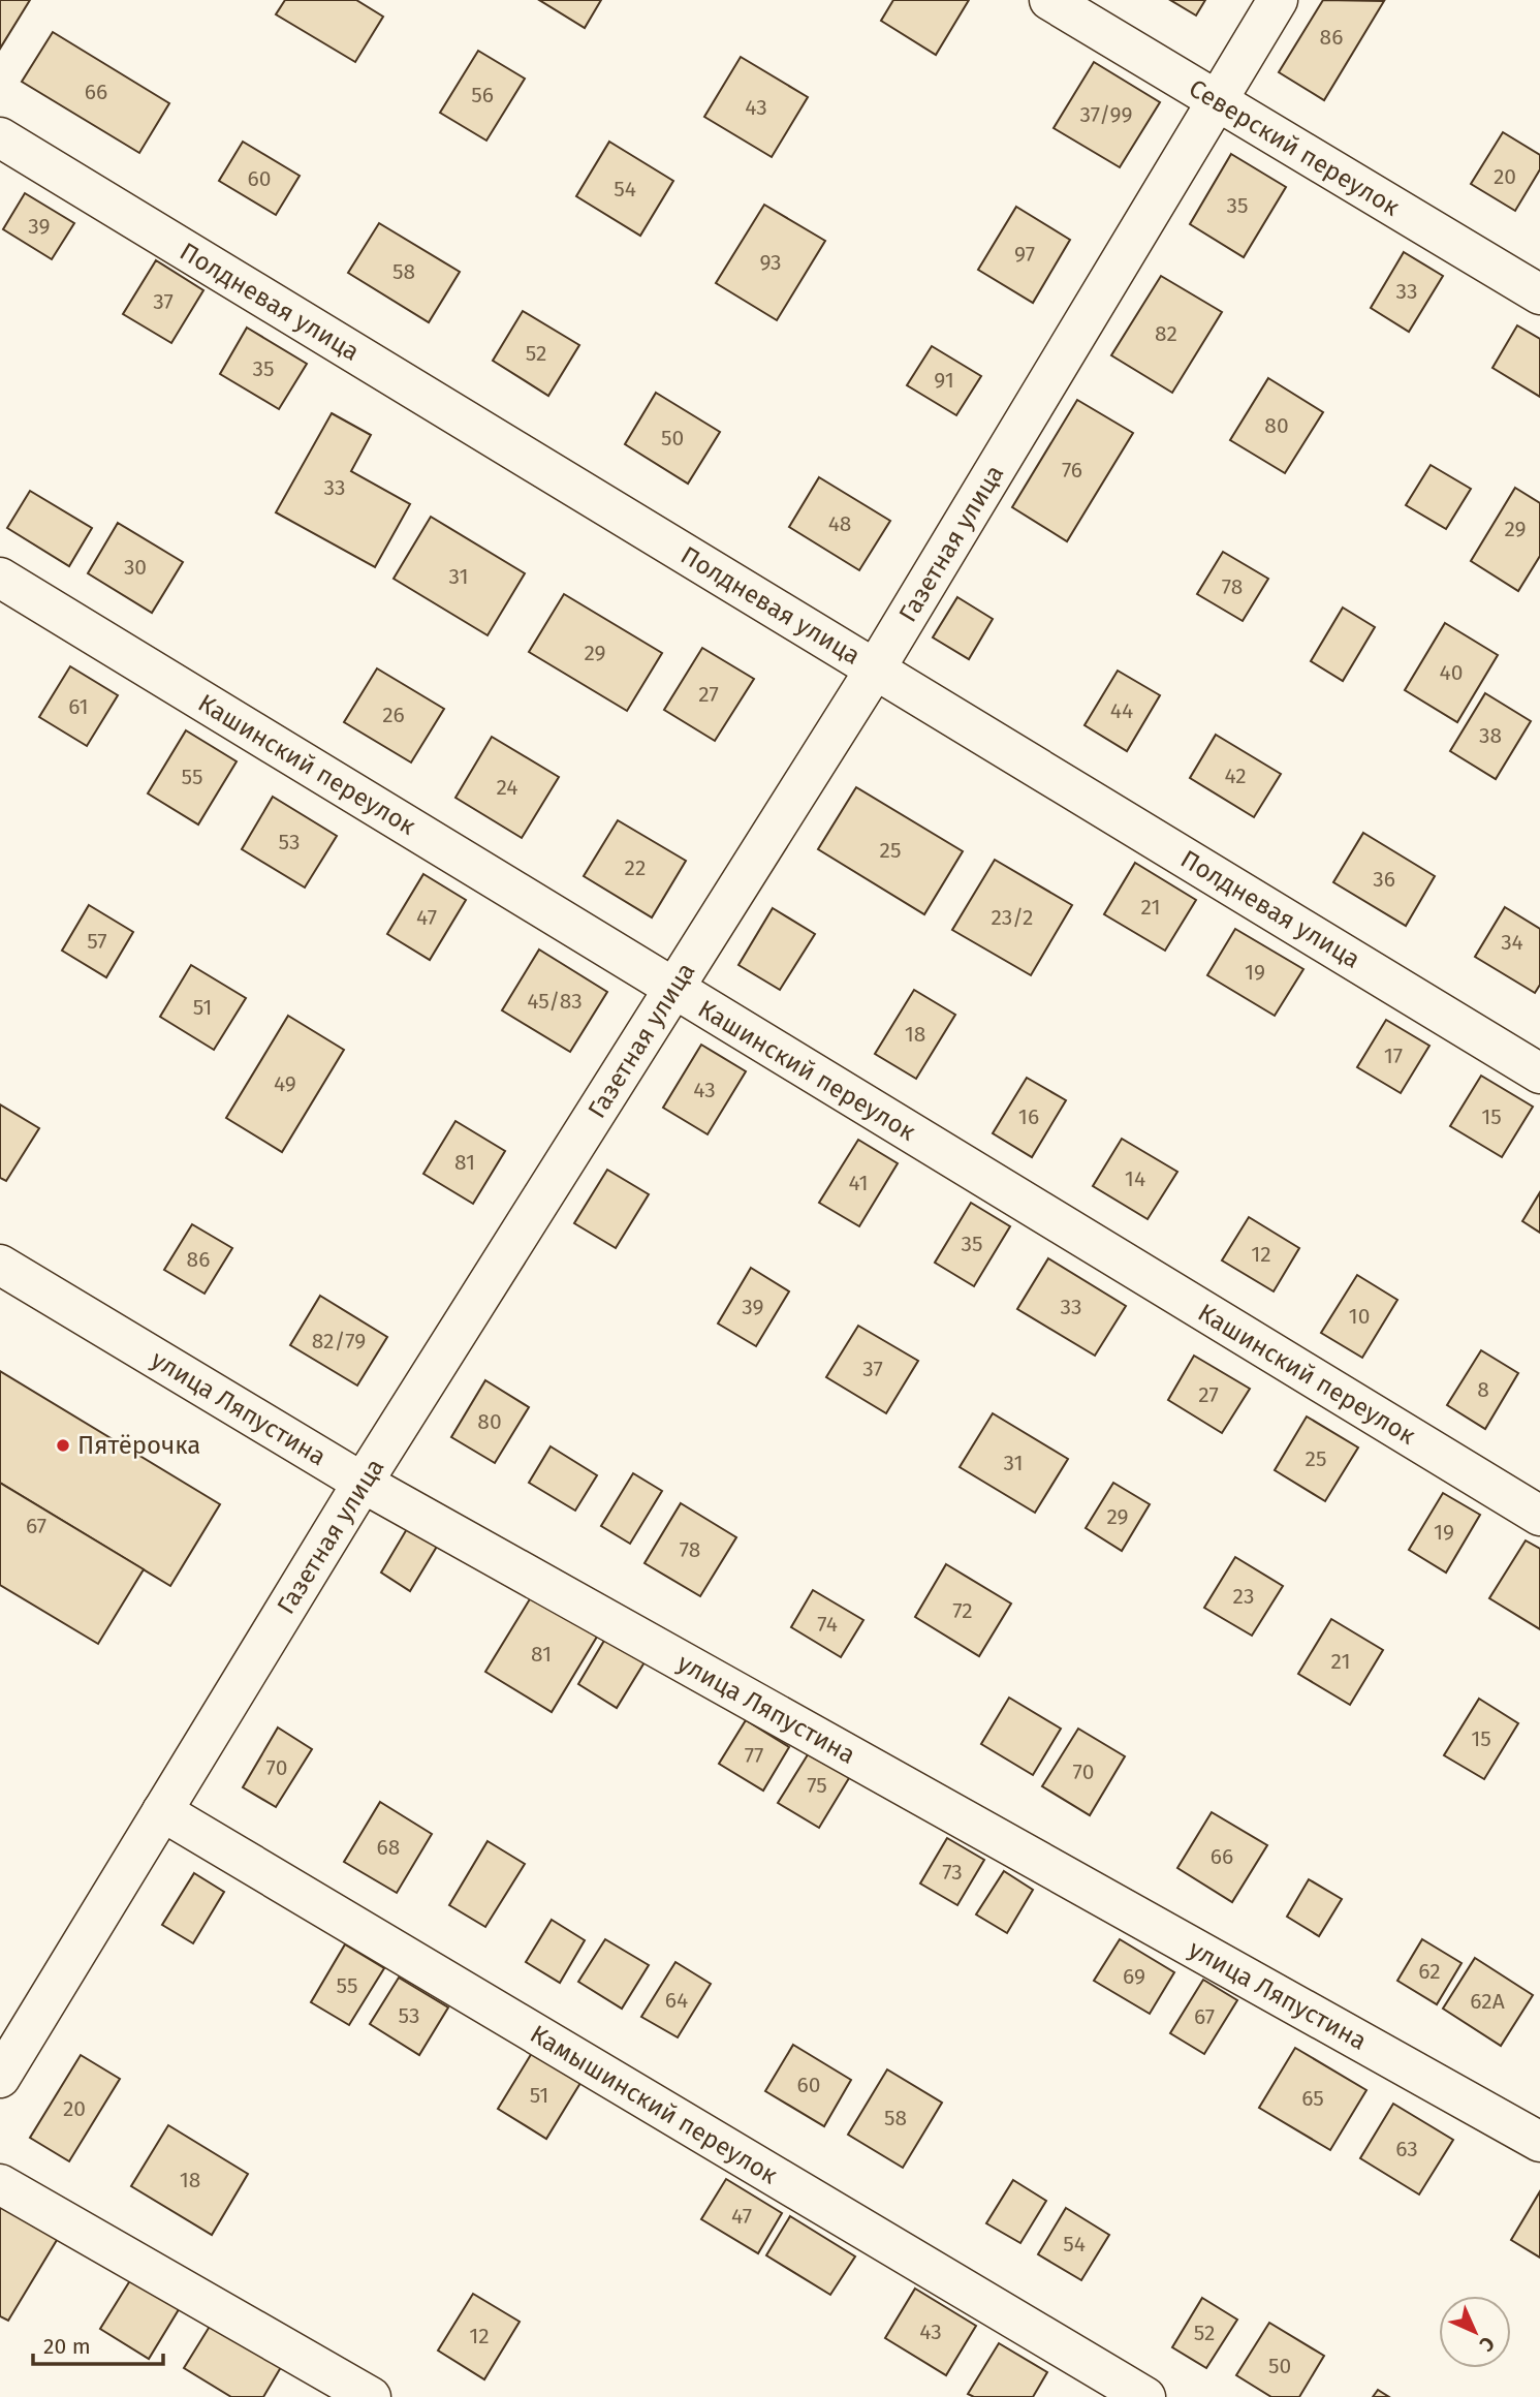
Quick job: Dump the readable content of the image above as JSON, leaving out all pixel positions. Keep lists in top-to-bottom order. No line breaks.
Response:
{"streets":{"street":["Северский переулок","Полдневая улица","Газетная улица","Кашинский переулок","улица Ляпустина","Камышинский переулок"]},"crossings":[["Северский переулок","Газетная улица"],["Полдневая улица","Газетная улица"],["Газетная улица","Кашинский переулок"],["Газетная улица","улица Ляпустина"],["Газетная улица","Камышинский переулок"]],"places":["Пятёрочка"],"house_numbers":["86","66","56","43","37/99","20","60","54","35","39","97","93","58","33","37","82","52","35","91","80","50","76","33","48","29","30","31","78","29","40","27","61","44","26","38","42","55","24","53","25","22","36","21","47","23/2","57","34","19","45/83","51","18","17","49","43","16","15","81","14","41","35","12","86","39","33","10","82/79","37","8","27","80","25","31","29","67","19","78","23","72","74","81","21","15","77","70","70","75","68","66","73","62","69","55","64","62А","53","67","60","51","65","20","58","63","18","47","54","43","52","12","50"],"scale_bar":"20 m","north":"bottom right"}
